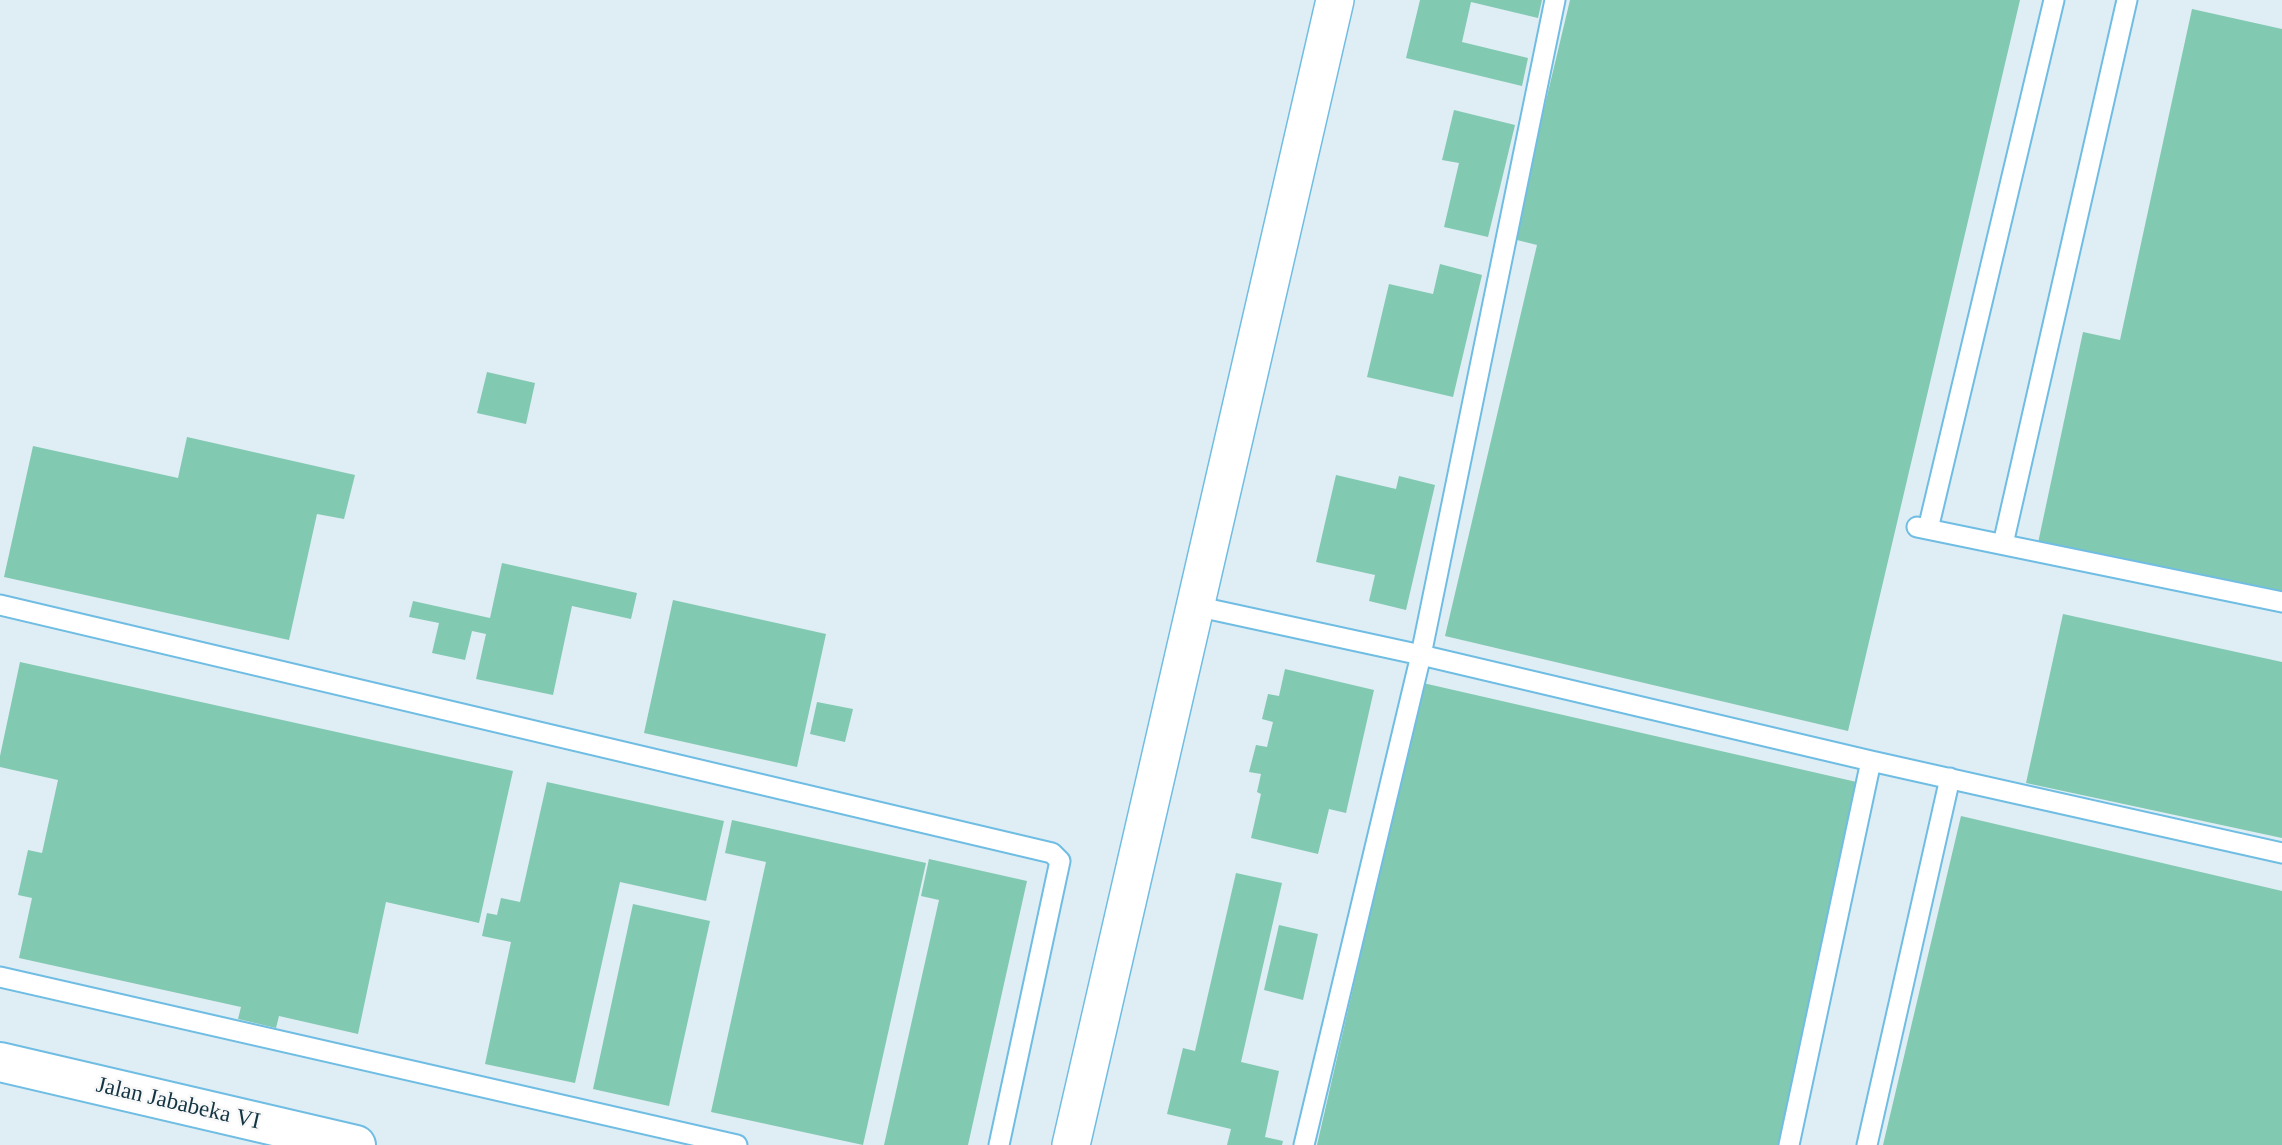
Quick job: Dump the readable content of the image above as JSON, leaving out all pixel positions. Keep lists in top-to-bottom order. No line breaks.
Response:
{"streets":{"street":["Jalan Jababeka VI"]}}
